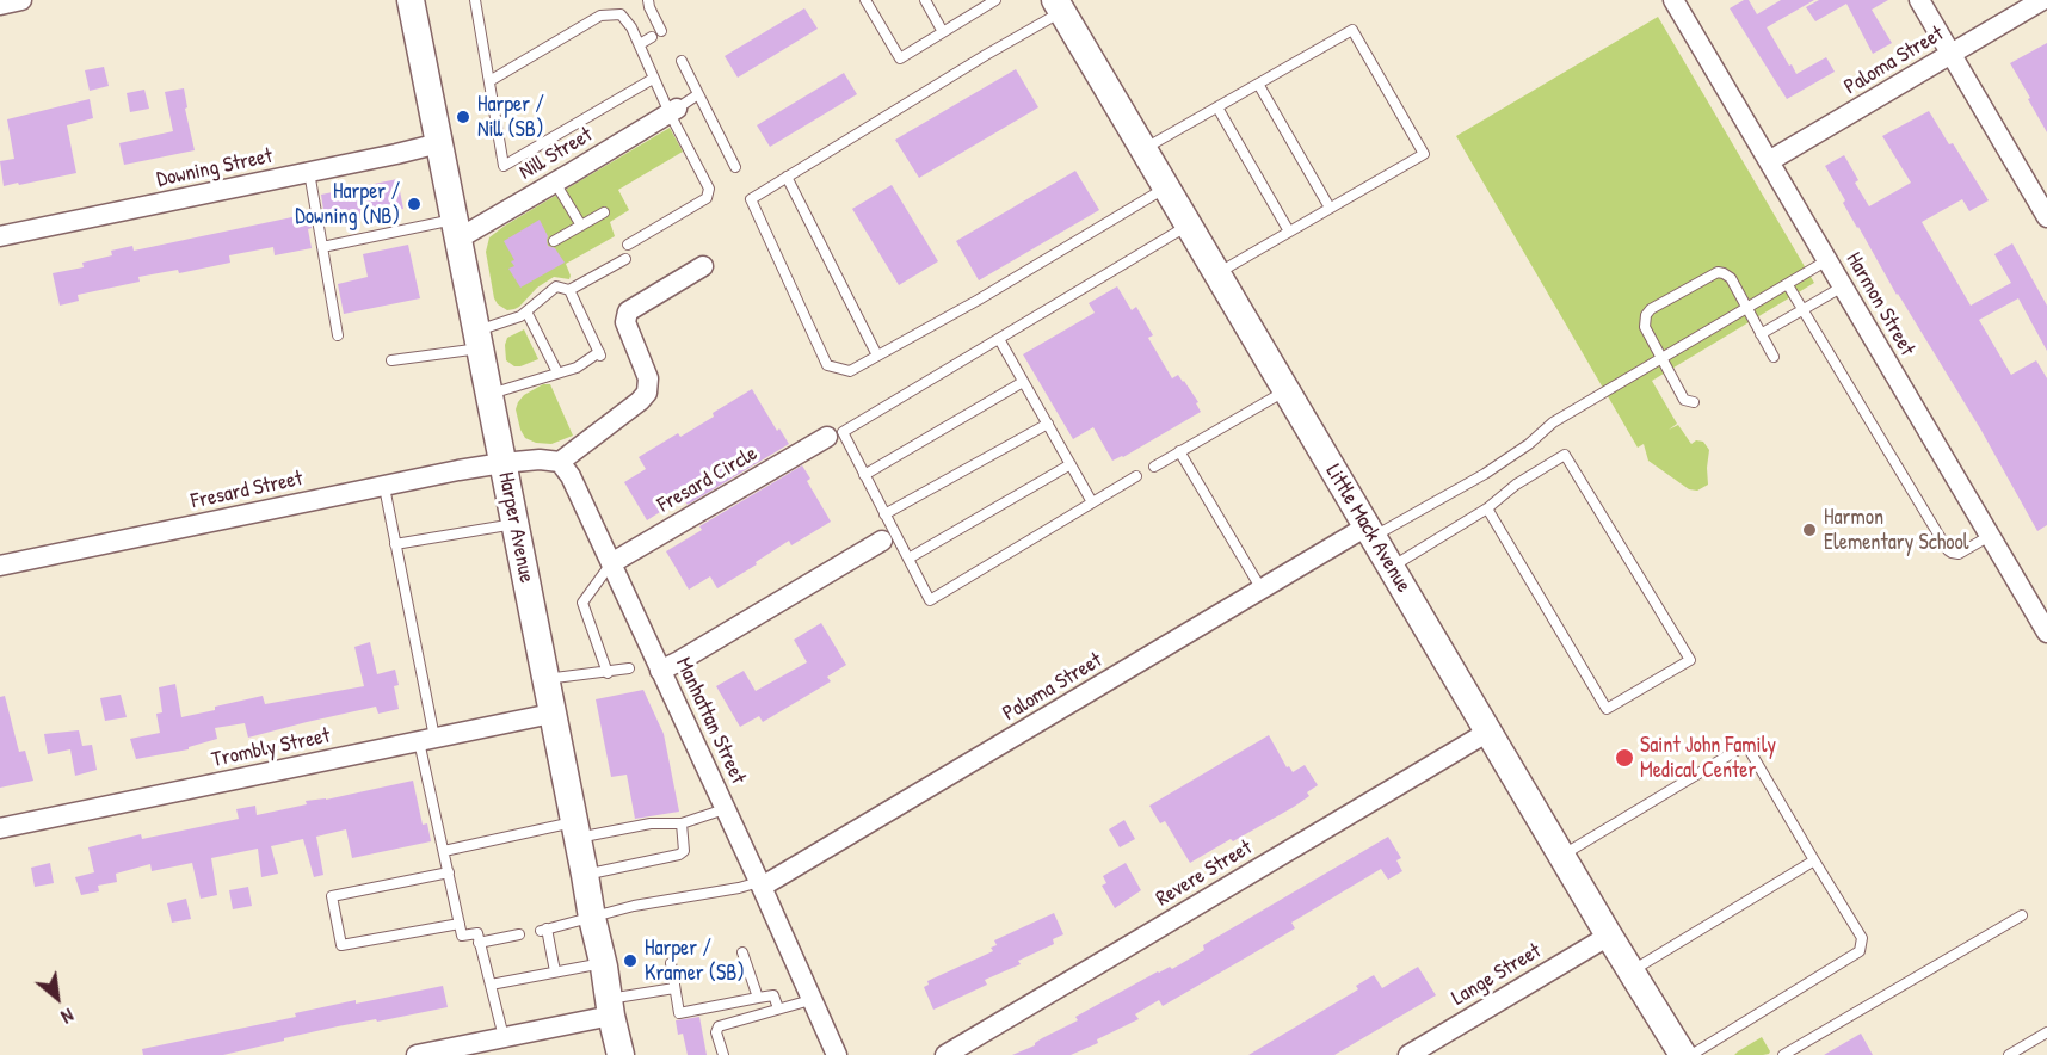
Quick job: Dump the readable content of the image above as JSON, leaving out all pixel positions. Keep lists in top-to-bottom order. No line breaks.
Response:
{"streets":{"main road":["Harper Avenue","Little Mack Avenue"],"street":["Paloma Street","Nill Street","Downing Street","Harmon Street","Fresard Circle","Fresard Street","Manhattan Street","Trombly Street","Revere Street","Lange Street"]},"crossings":[["Paloma Street","Harmon Street"],["Paloma Street","Little Mack Avenue"],["Paloma Street","Manhattan Street"],["Nill Street","Harper Avenue"],["Downing Street","Harper Avenue"],["Fresard Circle","Manhattan Street"],["Fresard Street","Harper Avenue"],["Harper Avenue","Trombly Street"],["Little Mack Avenue","Revere Street"],["Little Mack Avenue","Lange Street"]],"places":["Harper / Nill (SB)","Harper / Downing (NB)","Harmon Elementary School","Saint John Family Medical Center","Harper / Kramer (SB)"],"north":"bottom right"}
